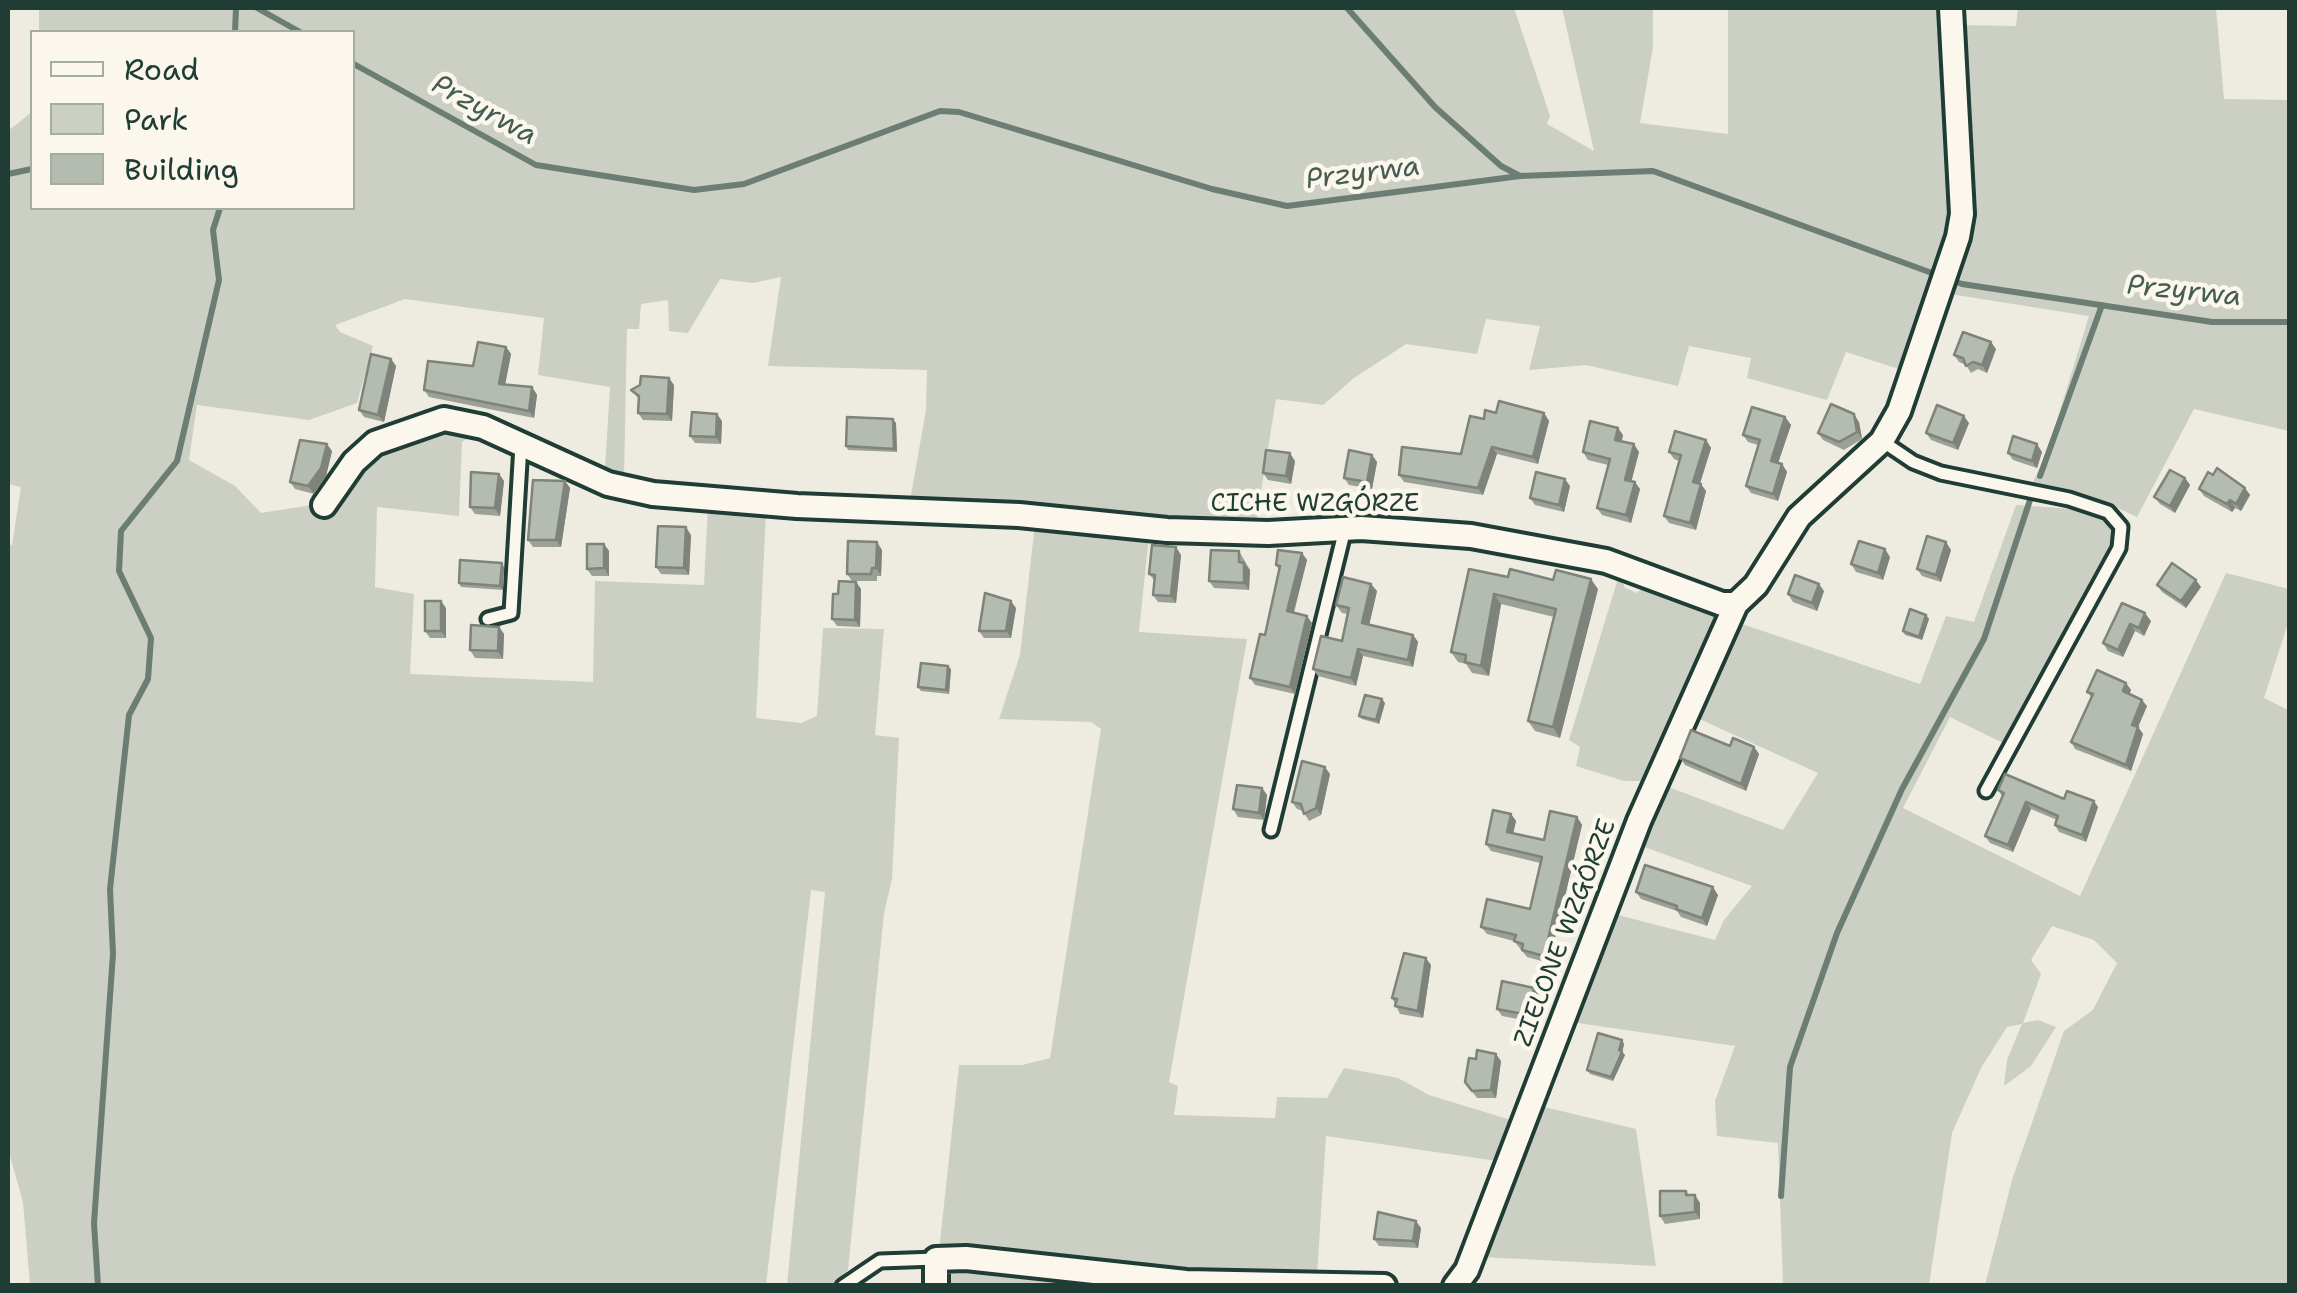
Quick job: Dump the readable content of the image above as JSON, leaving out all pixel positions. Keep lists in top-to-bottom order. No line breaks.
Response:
{"streets":{"street":["CICHE WZGÓRZE","ZIELONE WZGÓRZE"]},"crossings":[["CICHE WZGÓRZE","ZIELONE WZGÓRZE"]],"water":["Przyrwa"],"legend":["Road","Park","Building"]}
